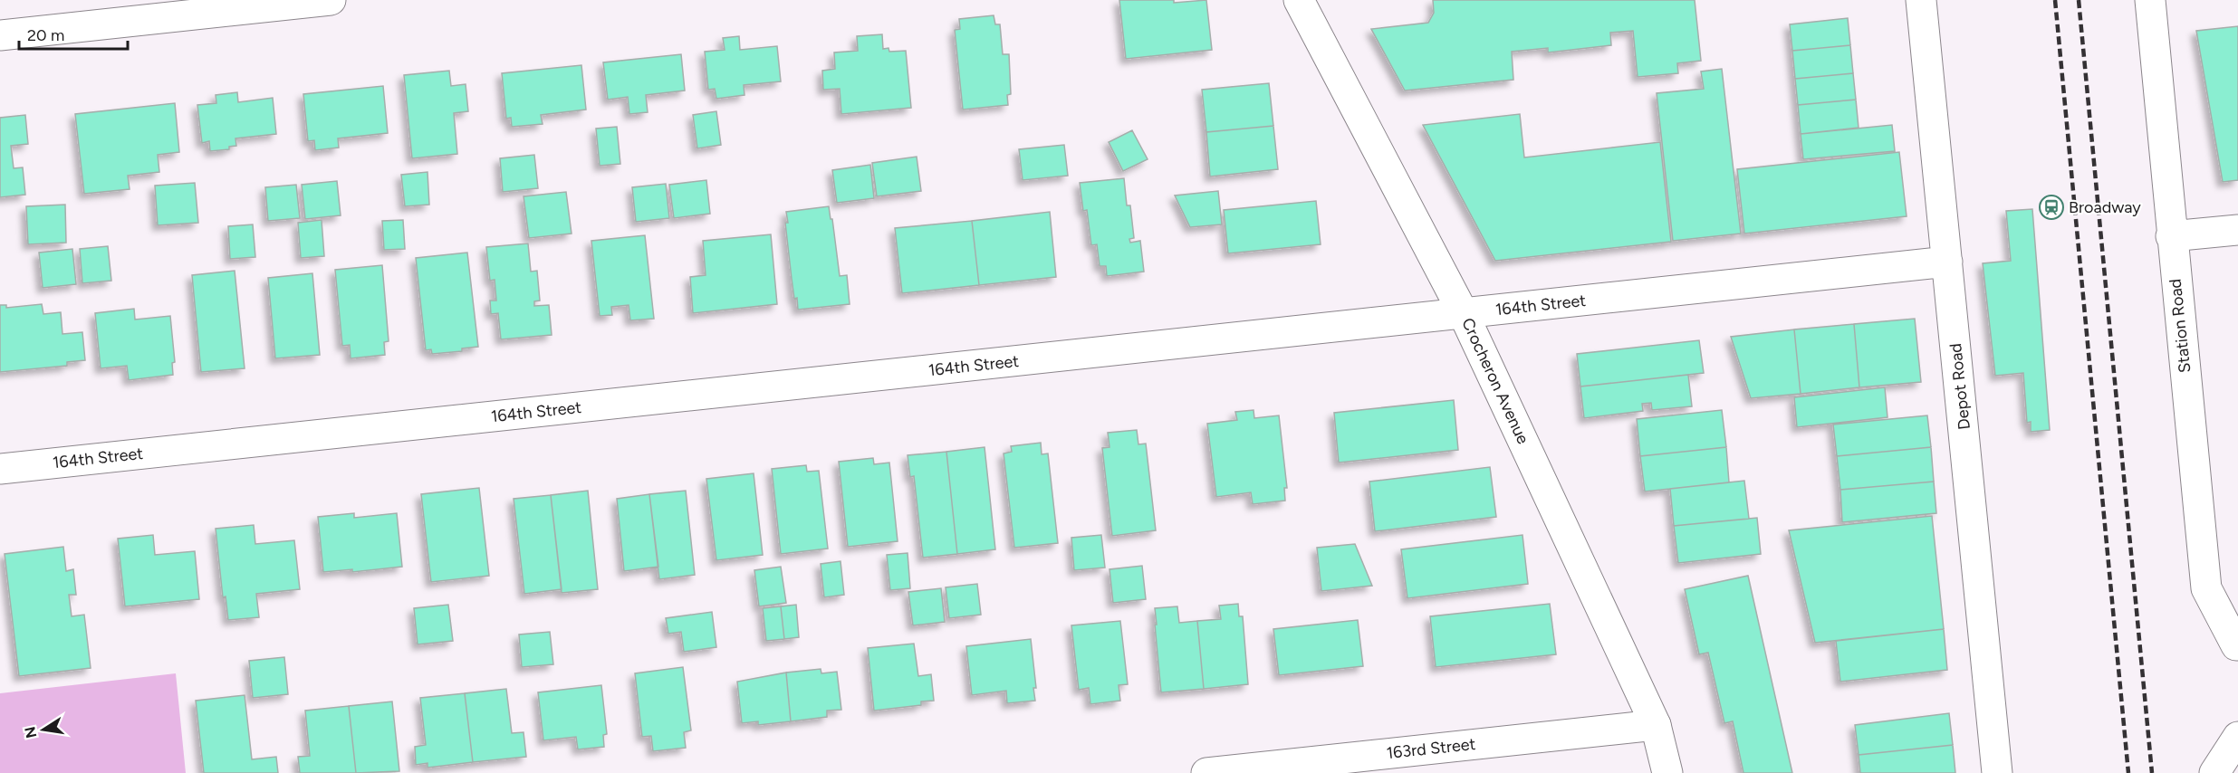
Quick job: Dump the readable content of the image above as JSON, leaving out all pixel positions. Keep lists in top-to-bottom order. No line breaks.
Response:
{"streets":{"street":["164th Street","Station Road","Crocheron Avenue","Depot Road","163rd Street"]},"crossings":[["164th Street","Crocheron Avenue"],["164th Street","Depot Road"],["Crocheron Avenue","163rd Street"]],"places":{"station":["Broadway"]},"scale_bar":"20 m","north":"left"}
